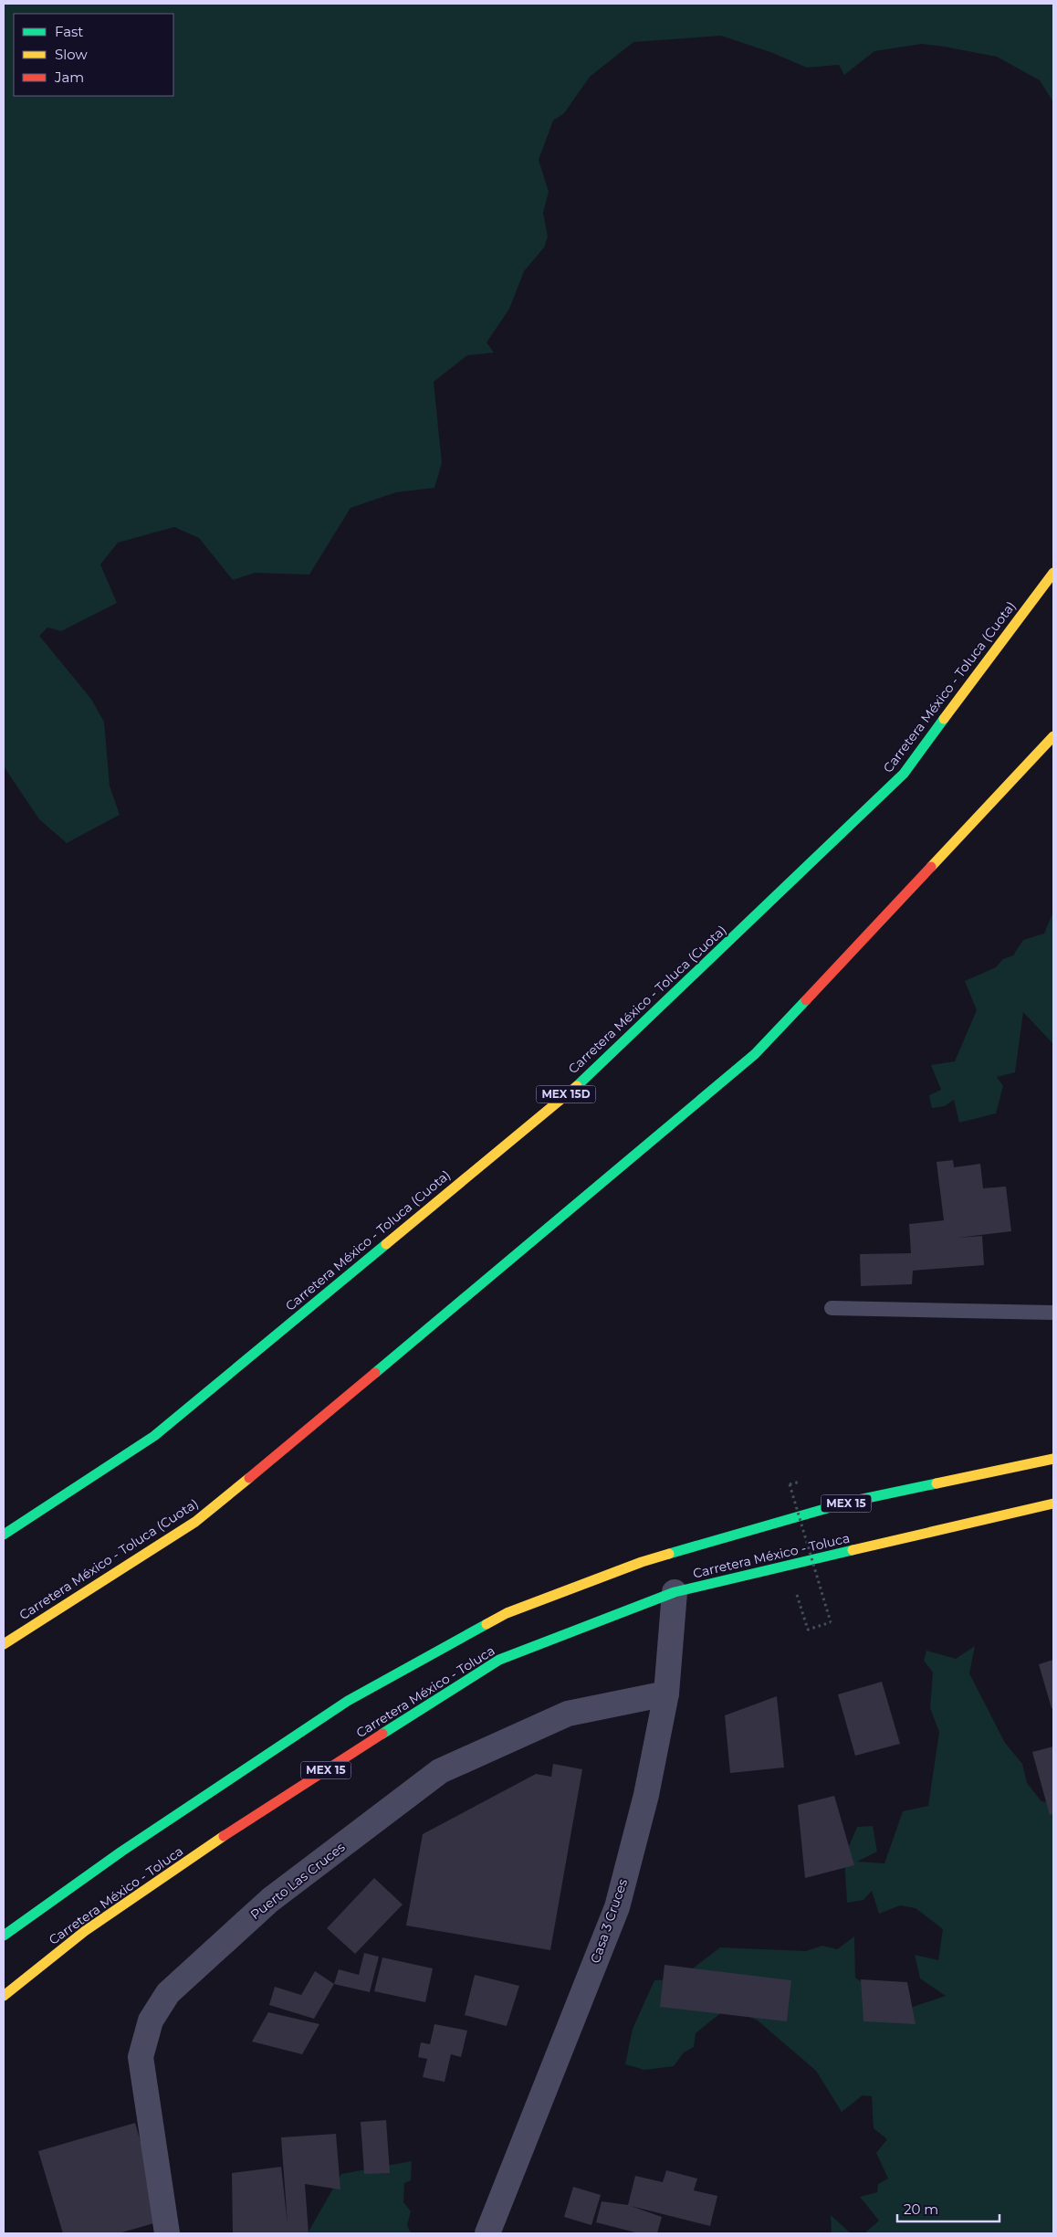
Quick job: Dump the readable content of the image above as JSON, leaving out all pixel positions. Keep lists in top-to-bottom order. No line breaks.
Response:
{"streets":{"main road":["Carretera México - Toluca (Cuota)","MEX 15D","MEX 15","Carretera México - Toluca"],"street":["Puerto Las Cruces","Casa 3 Cruces"]},"crossings":[["Carretera México - Toluca","Casa 3 Cruces"],["Puerto Las Cruces","Casa 3 Cruces"]],"legend":["Fast","Slow","Jam"],"scale_bar":"20 m"}
